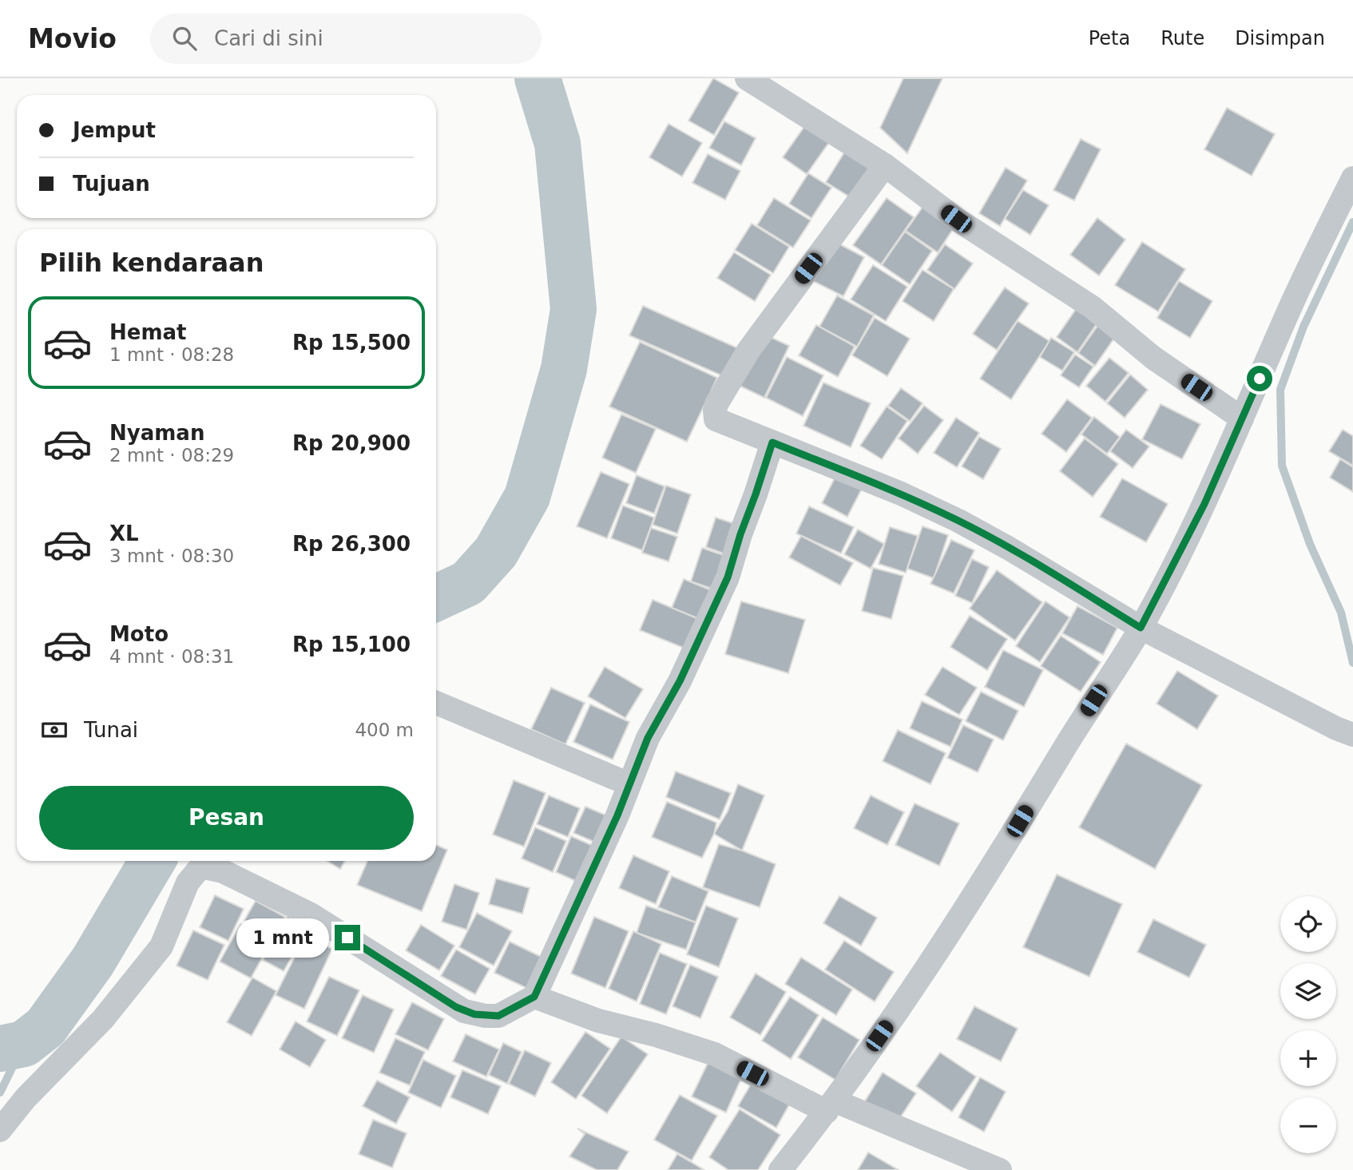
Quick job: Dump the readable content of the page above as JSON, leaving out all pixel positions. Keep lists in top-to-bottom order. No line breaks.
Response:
{"page":{"header":"Movio","search":"Cari di sini","nav":["Peta","Rute","Disimpan"],"banner":["Jemput","Tujuan"],"heading":"Pilih kendaraan","list":[{"name":"Hemat","note":"1 mnt · 08:28","value":"Rp 15,500"},{"name":"Nyaman","note":"2 mnt · 08:29","value":"Rp 20,900"},{"name":"XL","note":"3 mnt · 08:30","value":"Rp 26,300"},{"name":"Moto","note":"4 mnt · 08:31","value":"Rp 15,100"}],"pay":["Tunai","400 m"],"buttons":"Pesan","map_buttons":["+","−"],"bubble":"1 mnt"}}
